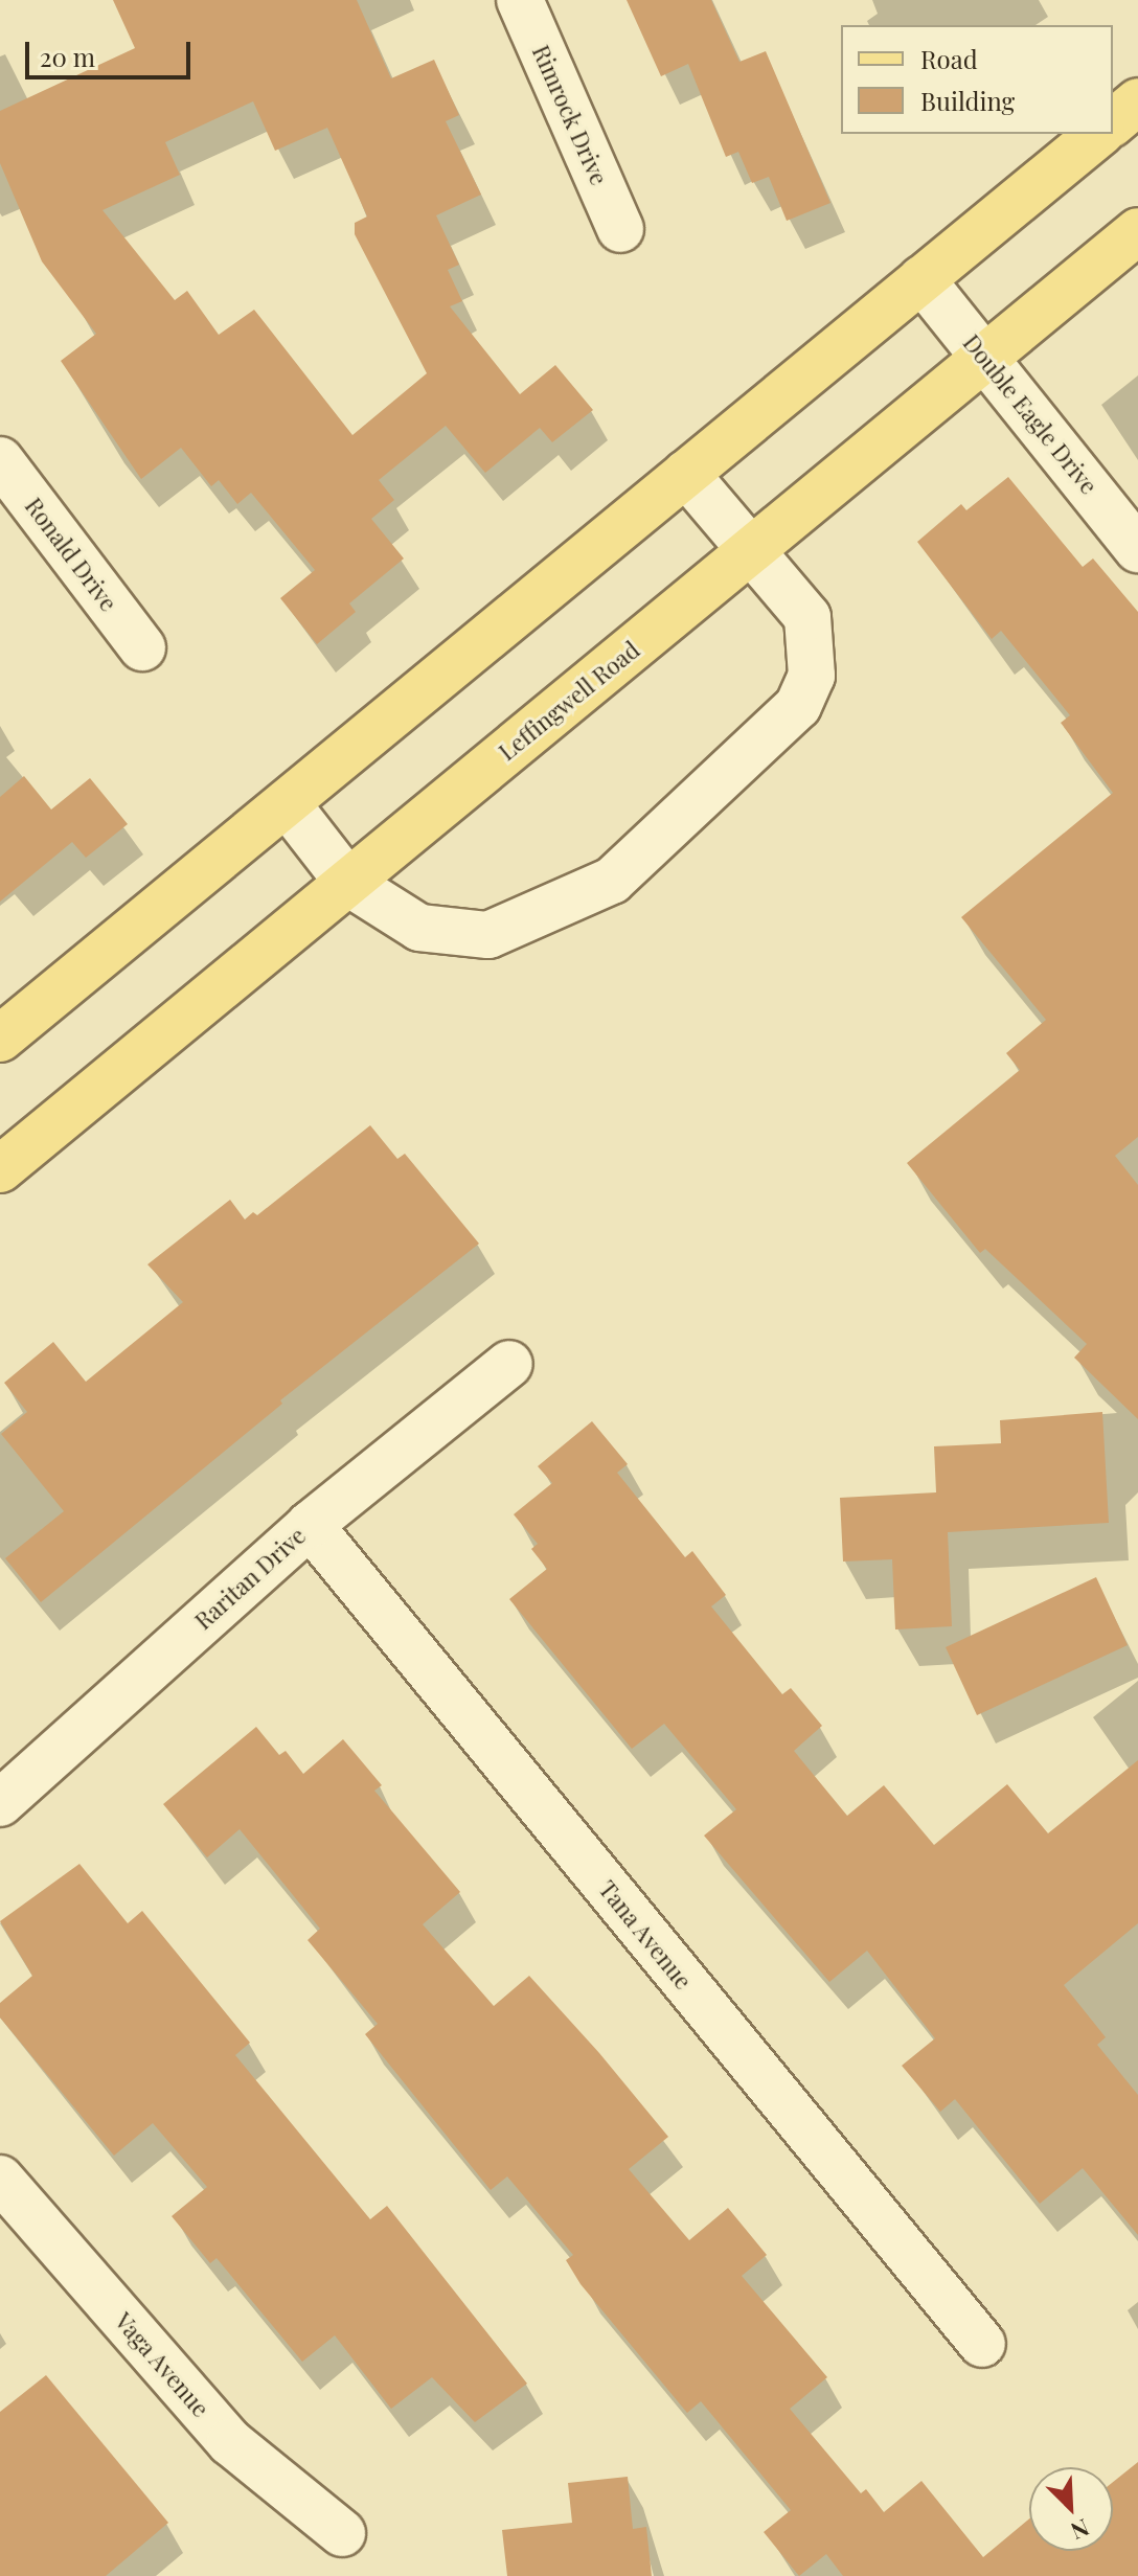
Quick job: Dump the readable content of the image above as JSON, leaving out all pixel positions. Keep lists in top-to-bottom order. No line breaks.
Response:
{"streets":{"main road":["Leffingwell Road"],"street":["Rimrock Drive","Double Eagle Drive","Ronald Drive","Raritan Drive","Tana Avenue","Vaga Avenue"]},"crossings":[["Double Eagle Drive","Leffingwell Road"],["Raritan Drive","Tana Avenue"]],"legend":["Road","Building"],"scale_bar":"20 m","north":"bottom right"}
